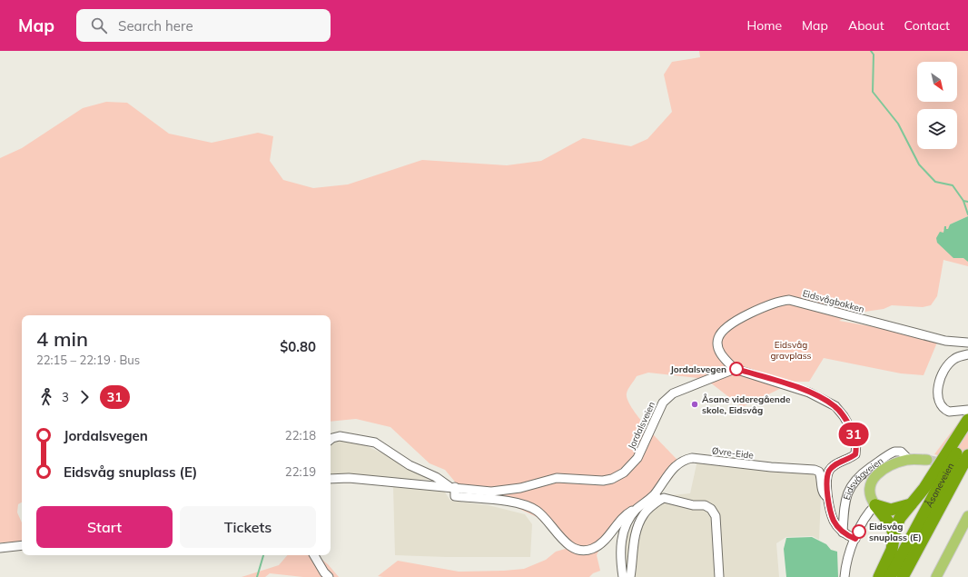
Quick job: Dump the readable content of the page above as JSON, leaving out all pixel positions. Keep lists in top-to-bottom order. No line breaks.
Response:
{"streets":{"highway":["Åsaneveien"],"main road":["Eidsvågveien"],"street":["Eidsvågbakken","Jordalsveien","Øvre-Eide"]},"crossings":[["Eidsvågbakken","Jordalsveien"],["Jordalsveien","Øvre-Eide"]],"parks":["Eidsvåg gravplass"],"places":["Jordalsvegen","Åsane videregående skole, Eidsvåg","Eidsvåg snuplass (E)"],"lines":["bus line 31"],"north":"bottom right","page":{"header":"Map","search":"Search here","nav":["Home","Map","About","Contact"],"on_map":"31","heading":["4 min","22:15 – 22:19 · Bus","$0.80"],"legs":["3","31"],"list":[{"name":"Jordalsvegen","value":"22:18"},{"name":"Eidsvåg snuplass (E)","value":"22:19"}],"buttons":["Start","Tickets"]}}
